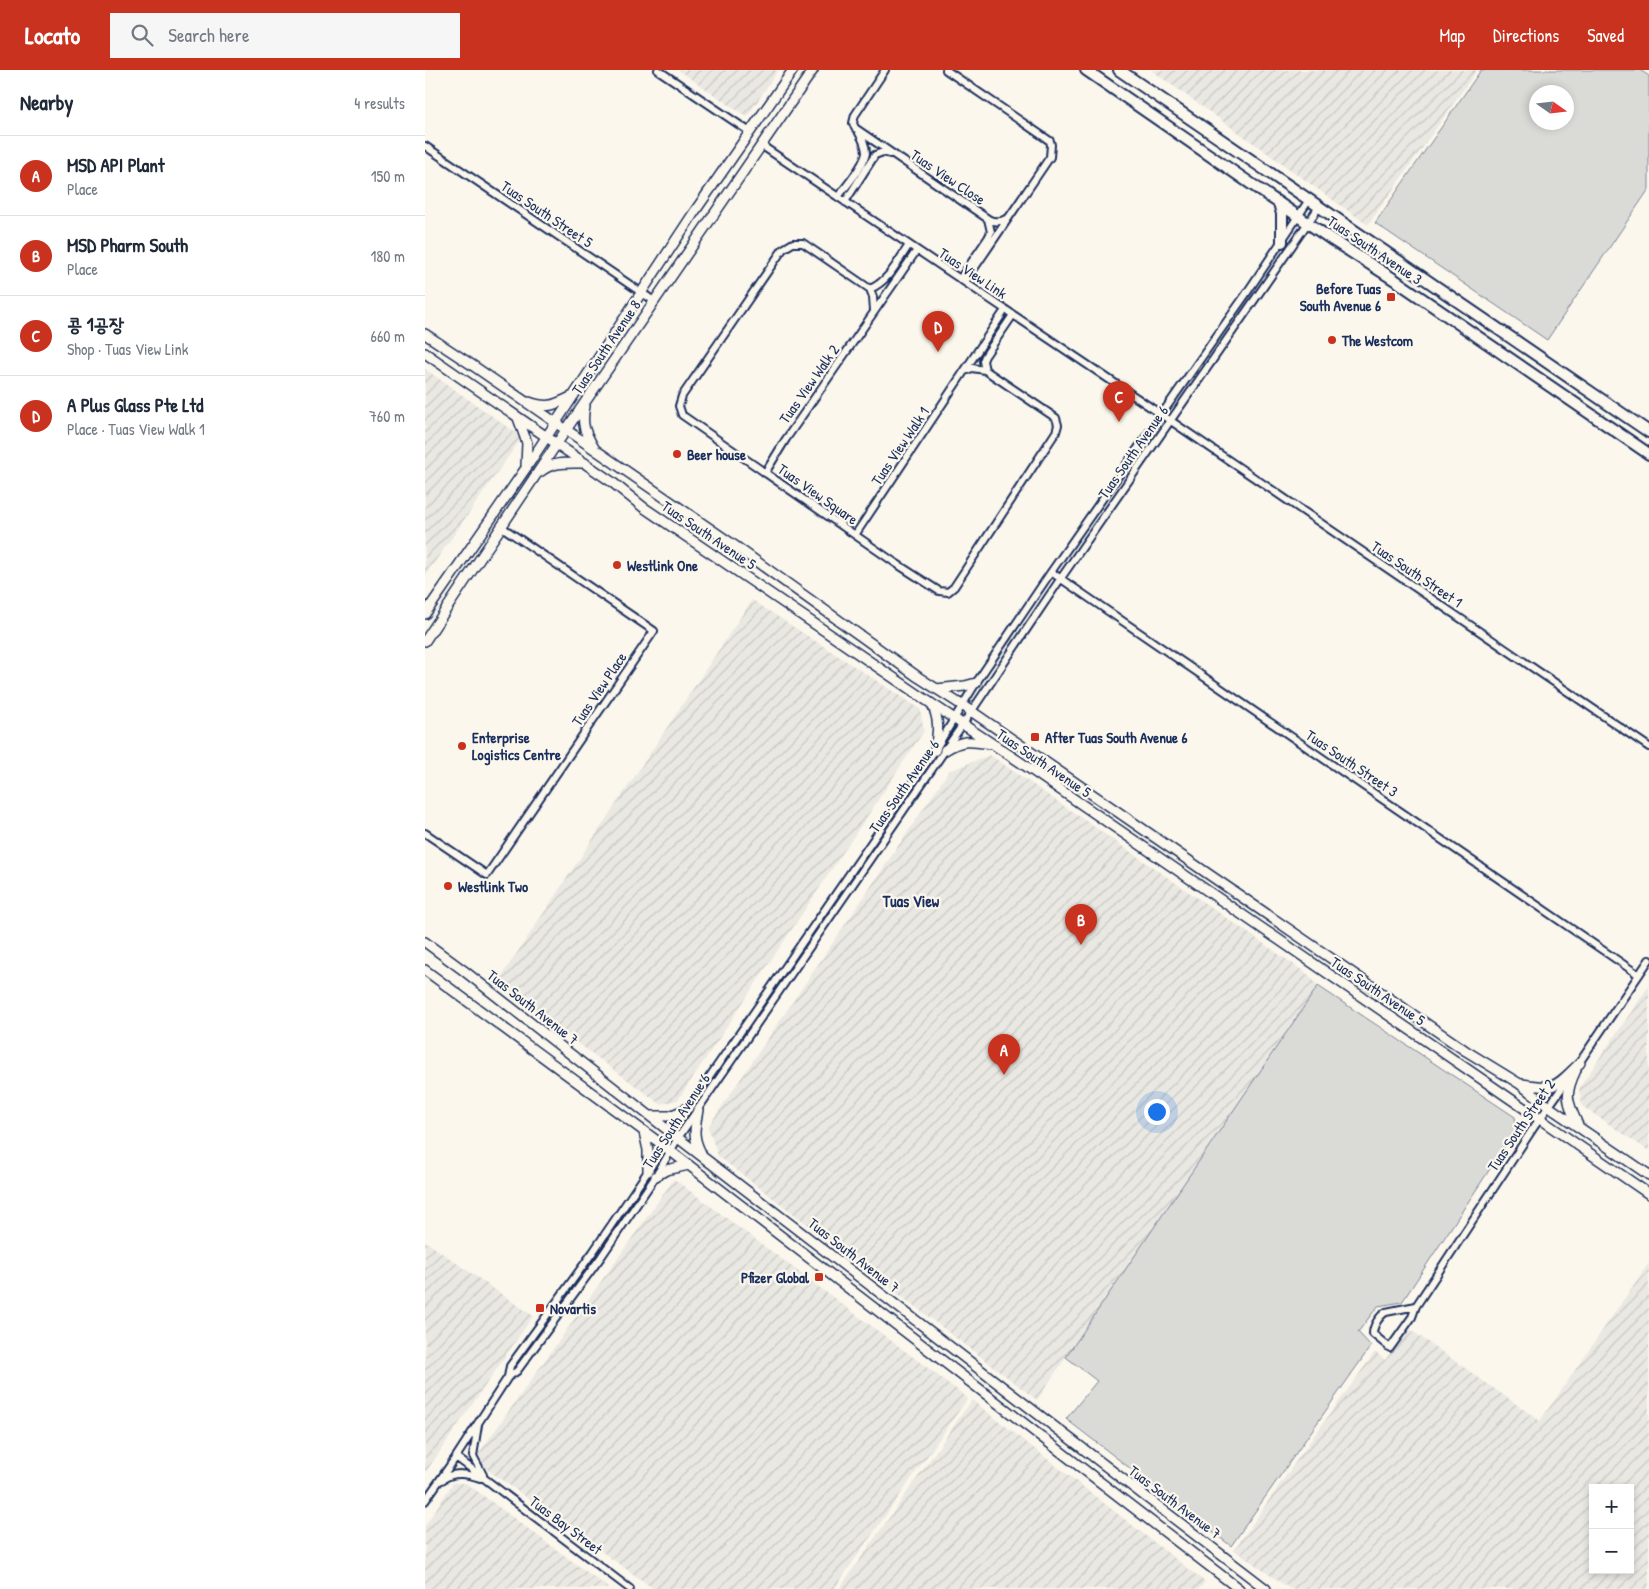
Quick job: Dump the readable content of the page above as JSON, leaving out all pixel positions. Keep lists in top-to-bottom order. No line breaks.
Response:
{"streets":{"main road":["Tuas South Avenue 3"],"street":["Tuas View Close","Tuas South Street 5","Tuas View Link","Tuas South Avenue 8","Tuas View Walk 2","Tuas View Walk 1","Tuas South Avenue 6","Tuas View Square","Tuas South Avenue 5","Tuas South Street 1","Tuas View Place","Tuas South Street 3","Tuas South Avenue 7","Tuas South Street 2","Tuas Bay Street"]},"crossings":[["Tuas View Close","Tuas View Link"],["Tuas South Street 5","Tuas South Avenue 8"],["Tuas South Avenue 3","Tuas South Avenue 6"],["Tuas View Link","Tuas South Avenue 8"],["Tuas View Link","Tuas View Walk 2"],["Tuas View Link","Tuas View Walk 1"],["Tuas View Link","Tuas South Avenue 6"],["Tuas View Link","Tuas South Street 1"],["Tuas South Avenue 8","Tuas South Avenue 5"],["Tuas South Avenue 8","Tuas View Place"],["Tuas View Walk 2","Tuas View Square"],["Tuas View Walk 1","Tuas View Square"],["Tuas South Avenue 6","Tuas South Avenue 5"],["Tuas South Avenue 6","Tuas South Street 1"],["Tuas South Avenue 6","Tuas South Street 3"],["Tuas South Avenue 6","Tuas South Avenue 7"],["Tuas South Avenue 6","Tuas Bay Street"],["Tuas South Avenue 5","Tuas South Street 2"],["Tuas South Street 3","Tuas South Street 2"]],"districts":["Tuas View"],"places":{"transit":["Before Tuas South Avenue 6","After Tuas South Avenue 6","Pfizer Global","Novartis"],"other":["The Westcom","Beer house","Westlink One","Enterprise Logistics Centre","Westlink Two"]},"north":"right","page":{"header":"Locato","search":"Search here","nav":["Map","Directions","Saved"],"heading":["Nearby","4 results"],"list":[{"mark":"A","name":"MSD API Plant","note":"Place","value":"150 m"},{"mark":"B","name":"MSD Pharm South","note":"Place","value":"180 m"},{"mark":"C","name":"콩 1공장","note":"Shop · Tuas View Link","value":"660 m"},{"mark":"D","name":"A Plus Glass Pte Ltd","note":"Place · Tuas View Walk 1","value":"760 m"}],"pins":["D","C","B","A"],"map_buttons":["+","−"]}}
